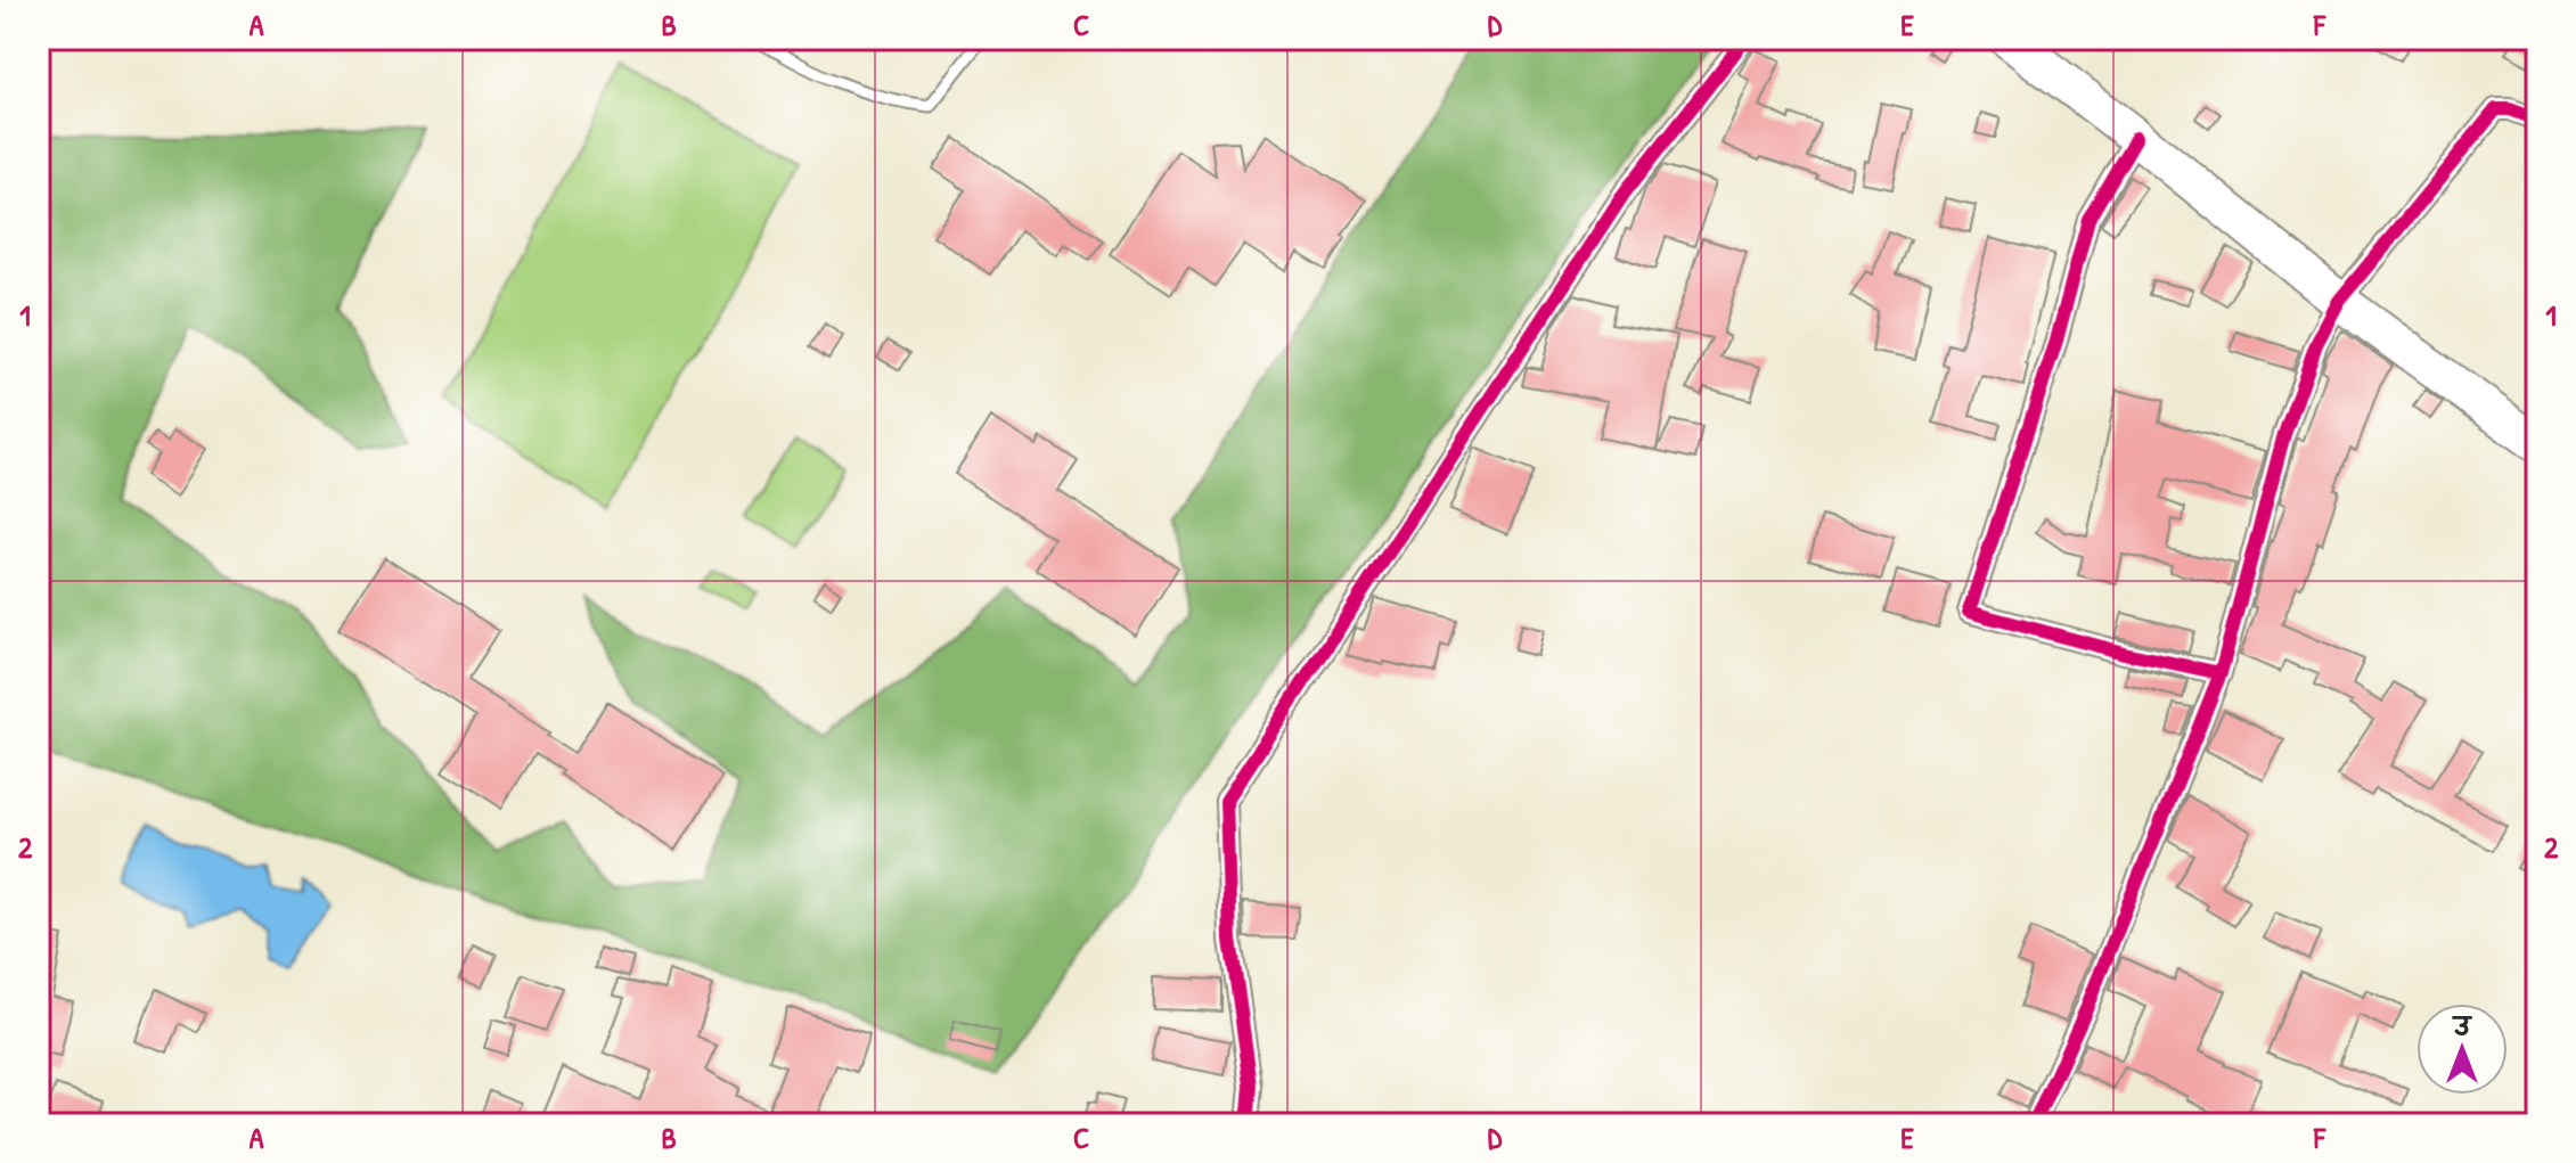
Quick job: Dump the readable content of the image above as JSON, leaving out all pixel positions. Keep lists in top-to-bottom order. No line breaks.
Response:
{"north":"top","grid":{"columns":["A","B","C","D","E","F"],"rows":["1","2"]}}
